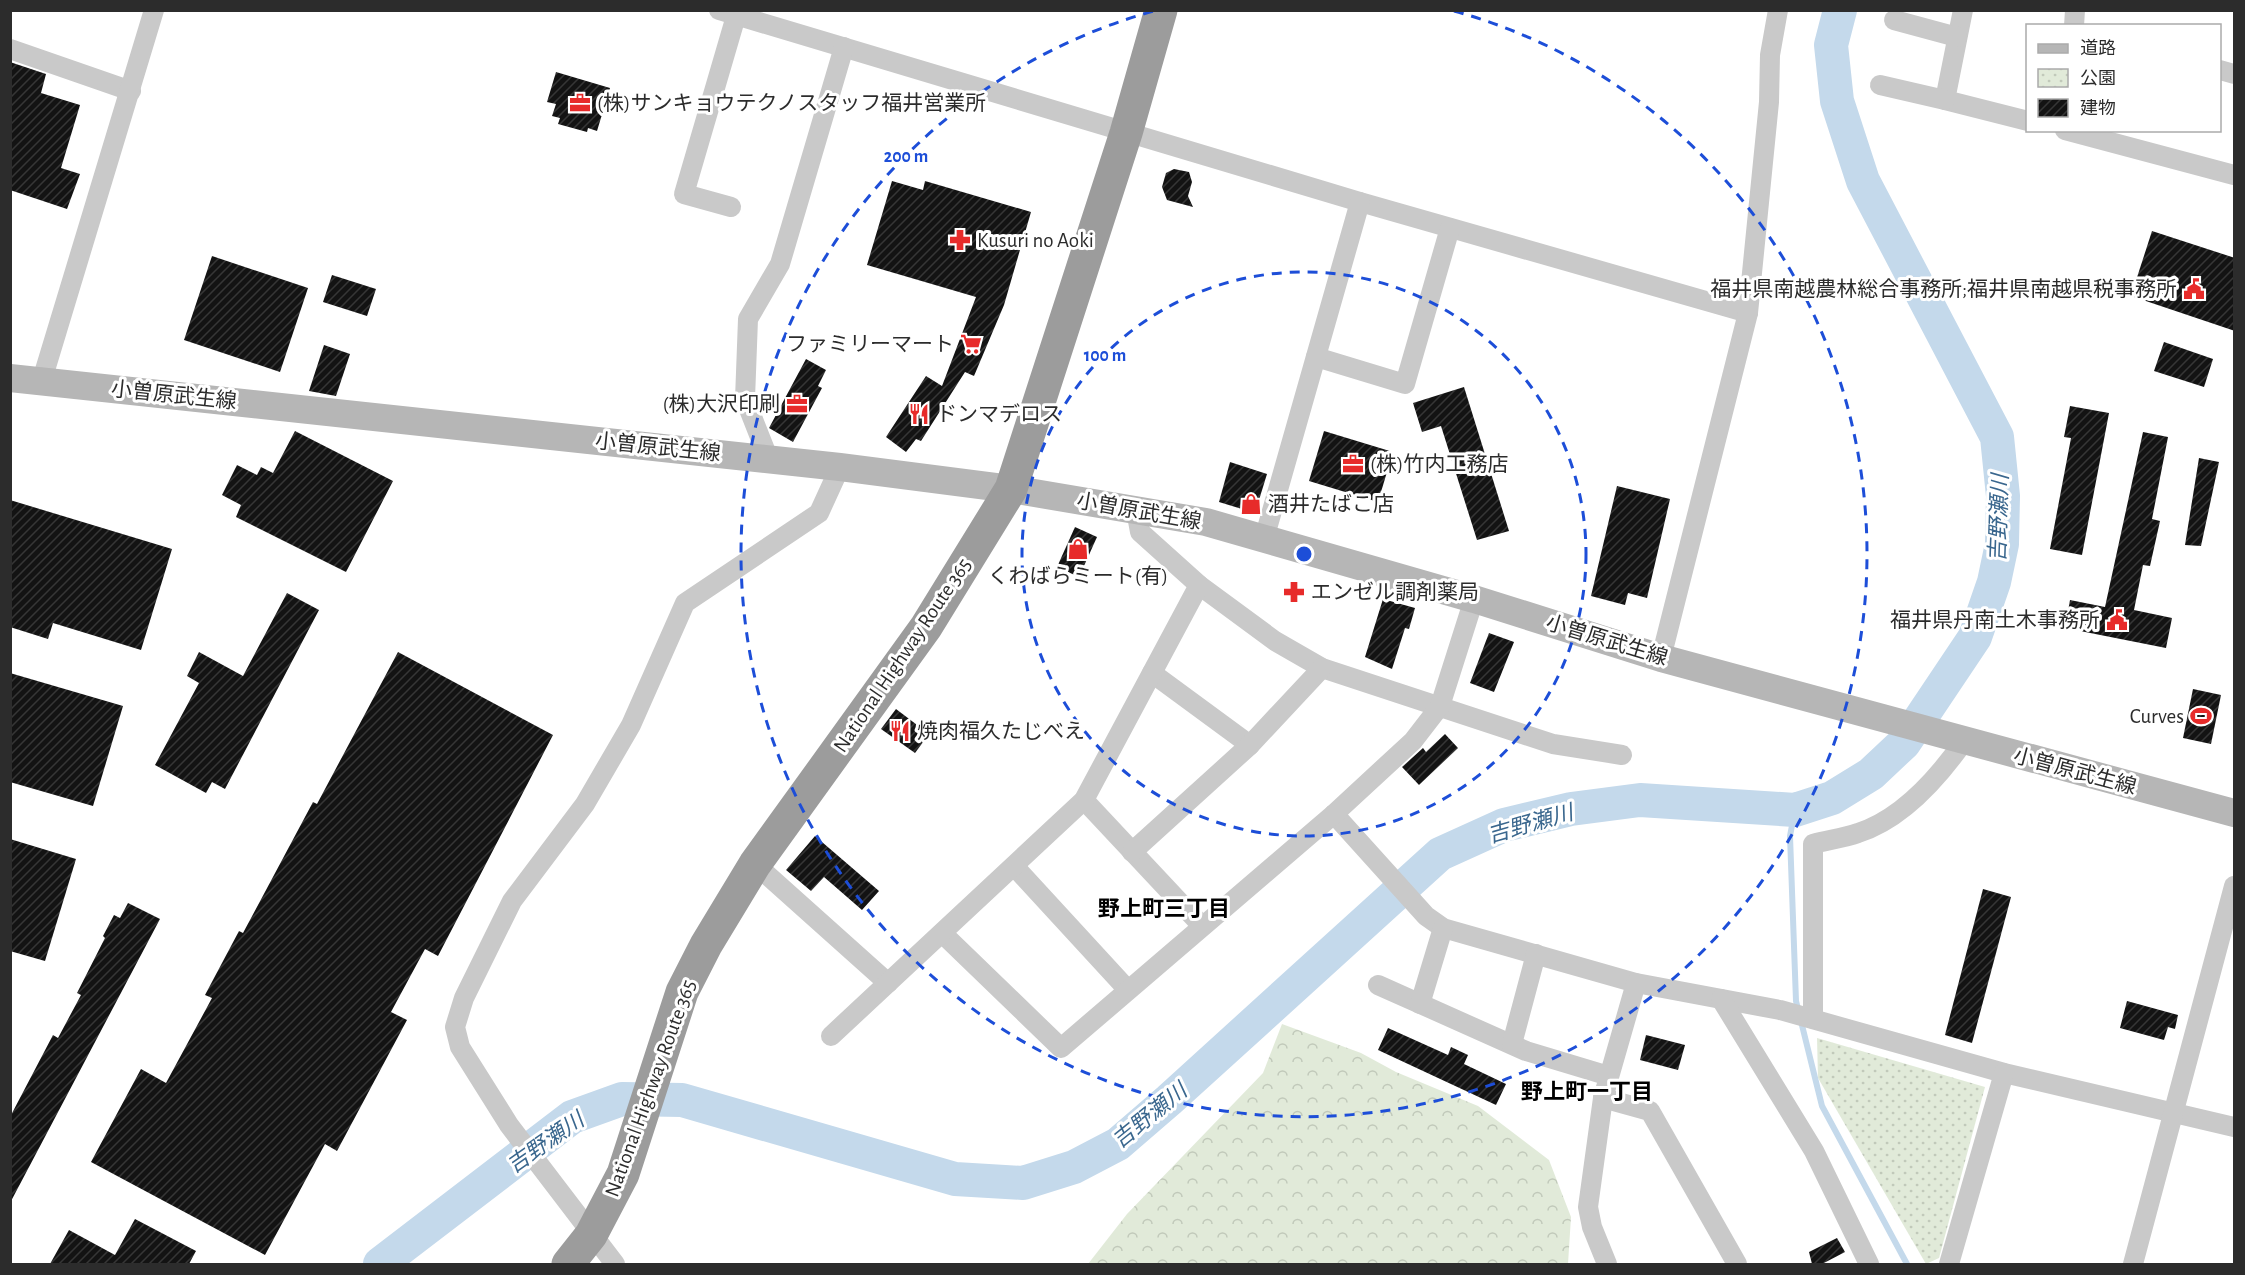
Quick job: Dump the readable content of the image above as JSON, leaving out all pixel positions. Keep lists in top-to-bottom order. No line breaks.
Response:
{"streets":{"highway":["National Highway Route 365"],"main road":["小曽原武生線"]},"crossings":[["小曽原武生線","National Highway Route 365"]],"districts":["野上町三丁目","野上町一丁目"],"water":["吉野瀬川"],"places":{"office":["(株)サンキョウテクノスタッフ福井営業所","(株)大沢印刷","(株)竹内工務店"],"pharmacy":["Kusuri no Aoki","エンゼル調剤薬局"],"public building":["福井県南越農林総合事務所;福井県南越県税事務所","福井県丹南土木事務所"],"supermarket":["ファミリーマート"],"restaurant":["ドンマデロス","焼肉福久たじべえ"],"shop":["酒井たばこ店","くわばらミート(有)"],"sports":["Curves"]},"legend":["道路","公園","建物"],"rings":["200 m","100 m"]}
